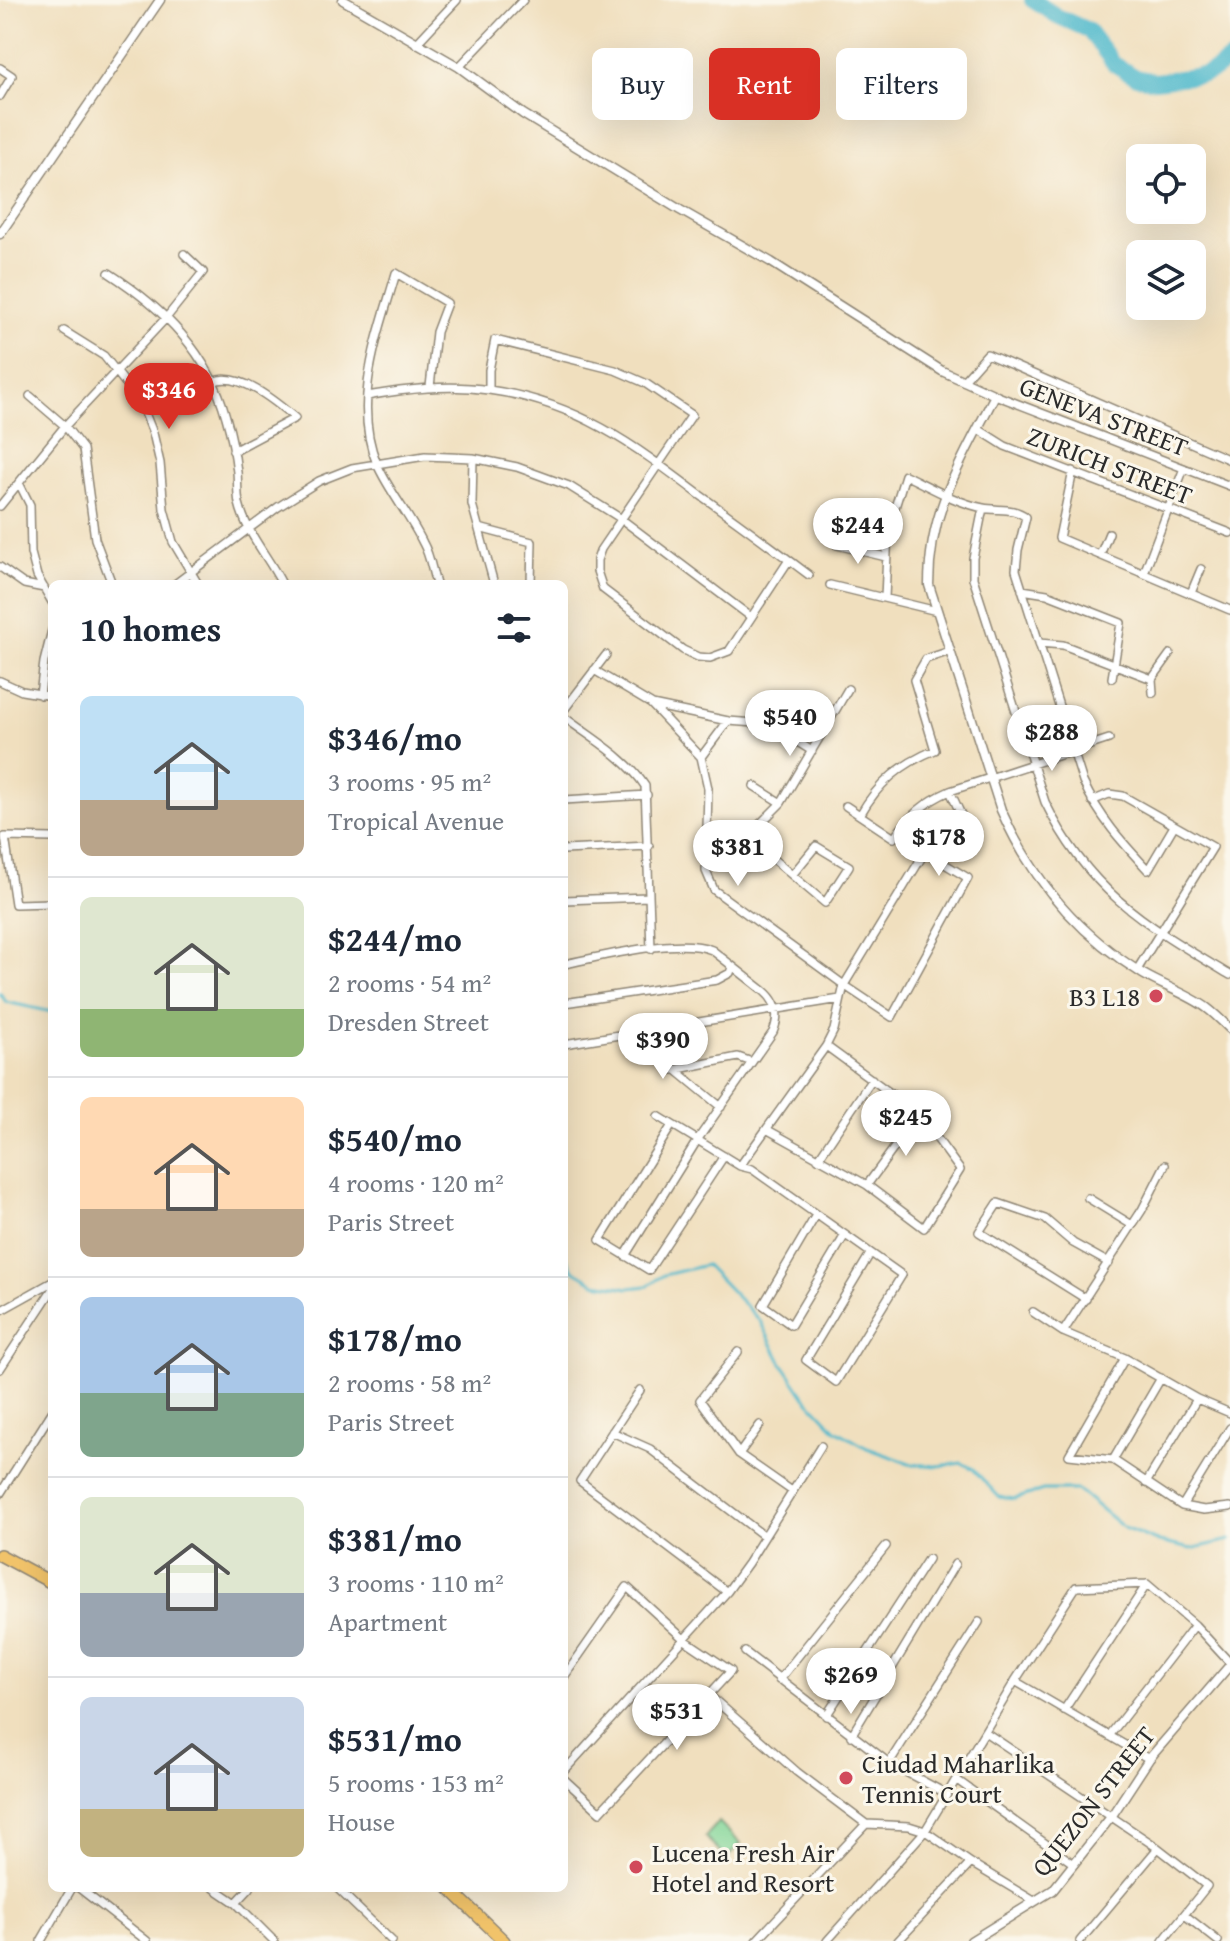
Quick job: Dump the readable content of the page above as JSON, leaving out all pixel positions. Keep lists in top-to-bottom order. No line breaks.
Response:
{"streets":{"street":["GENEVA STREET","ZURICH STREET","QUEZON STREET"]},"places":["B3 L18","Ciudad Maharlika Tennis Court","Lucena Fresh Air Hotel and Resort"],"page":{"chip":["Buy","Rent","Filters"],"price":["$346","$244","$540","$288","$178","$381","$390","$245","$269","$531"],"heading":"10 homes","list":[{"name":"$346/mo","note":"3 rooms · 95 m² · Tropical Avenue"},{"name":"$244/mo","note":"2 rooms · 54 m² · Dresden Street"},{"name":"$540/mo","note":"4 rooms · 120 m² · Paris Street"},{"name":"$178/mo","note":"2 rooms · 58 m² · Paris Street"},{"name":"$381/mo","note":"3 rooms · 110 m² · Apartment"},{"name":"$531/mo","note":"5 rooms · 153 m² · House"}]}}
